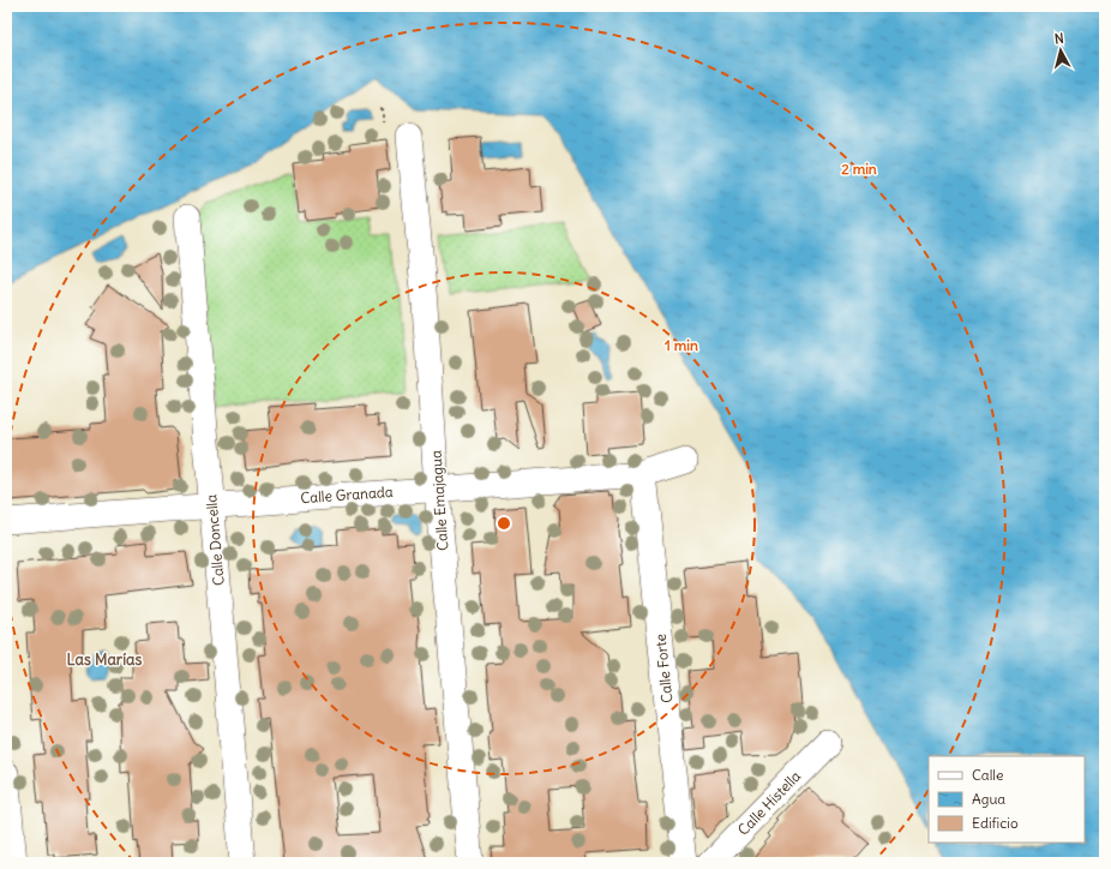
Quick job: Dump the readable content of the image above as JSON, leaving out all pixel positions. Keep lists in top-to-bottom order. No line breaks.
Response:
{"streets":{"street":["Calle Granada","Calle Emajagua","Calle Doncella","Calle Forte","Calle Histella"]},"crossings":[["Calle Granada","Calle Emajagua"],["Calle Granada","Calle Doncella"],["Calle Granada","Calle Forte"]],"districts":["Las Marías"],"legend":["Calle","Agua","Edificio"],"north":"top","rings":["2 min","1 min"]}
